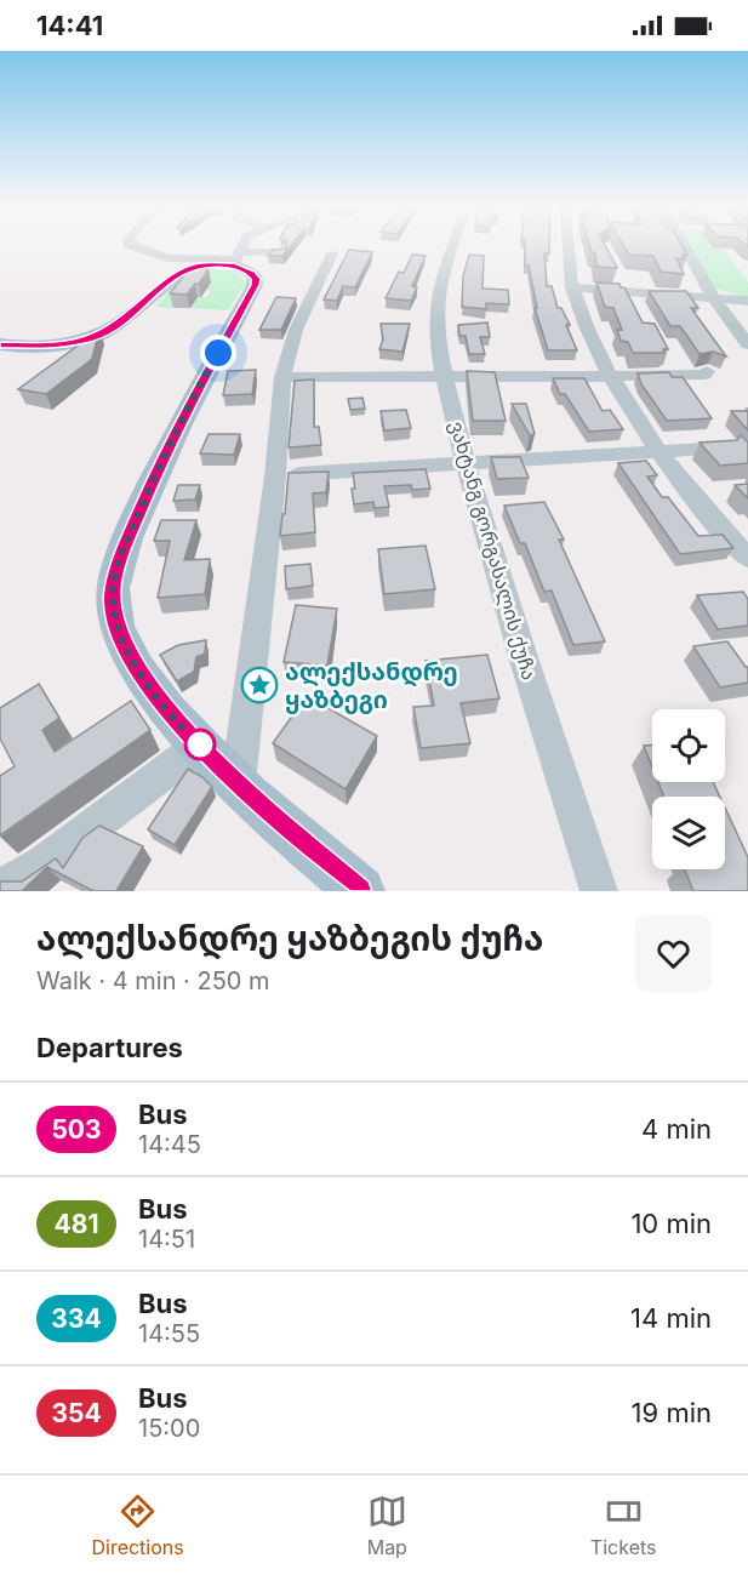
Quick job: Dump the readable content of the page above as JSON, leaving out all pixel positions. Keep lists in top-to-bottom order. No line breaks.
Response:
{"streets":{"street":["ვახტანგ გორგასალის ქუჩა"]},"places":{"place":["ალექსანდრე ყაზბეგი"]},"lines":["bus line 503"],"page":{"status":"14:41","heading":[["ალექსანდრე ყაზბეგის ქუჩა","Walk · 4 min · 250 m"],"Departures"],"list":[{"mark":"503","name":"Bus","note":"14:45","value":"4 min"},{"mark":"481","name":"Bus","note":"14:51","value":"10 min"},{"mark":"334","name":"Bus","note":"14:55","value":"14 min"},{"mark":"354","name":"Bus","note":"15:00","value":"19 min"}],"tabs":["Directions","Map","Tickets"]}}
